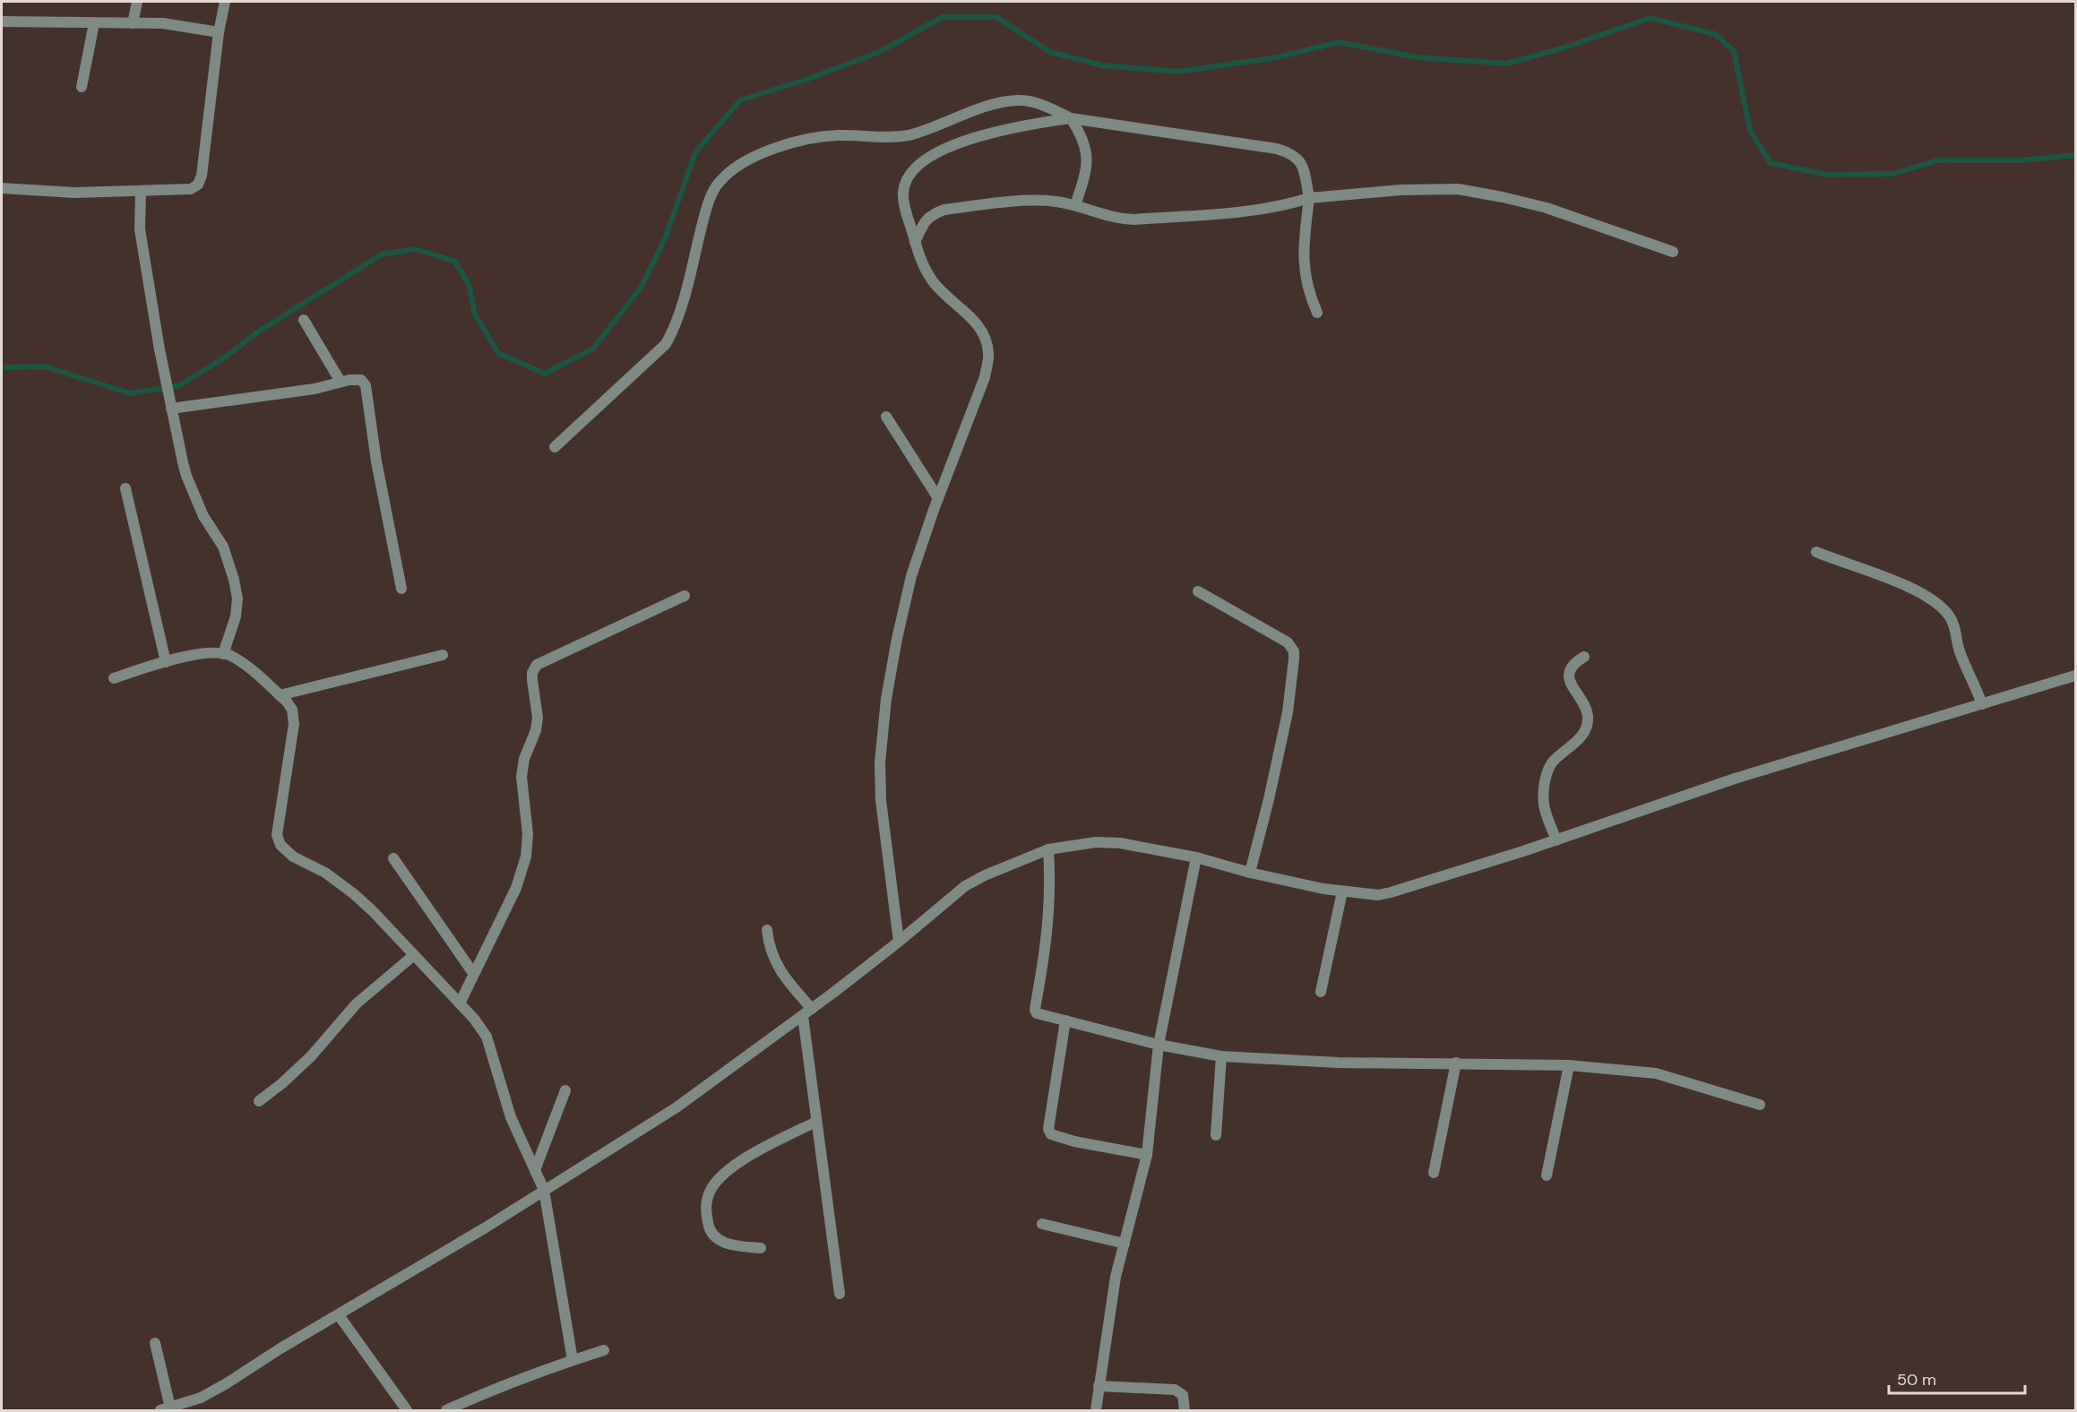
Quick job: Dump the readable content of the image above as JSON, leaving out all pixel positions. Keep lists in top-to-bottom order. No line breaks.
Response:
{"scale_bar":"50 m"}
